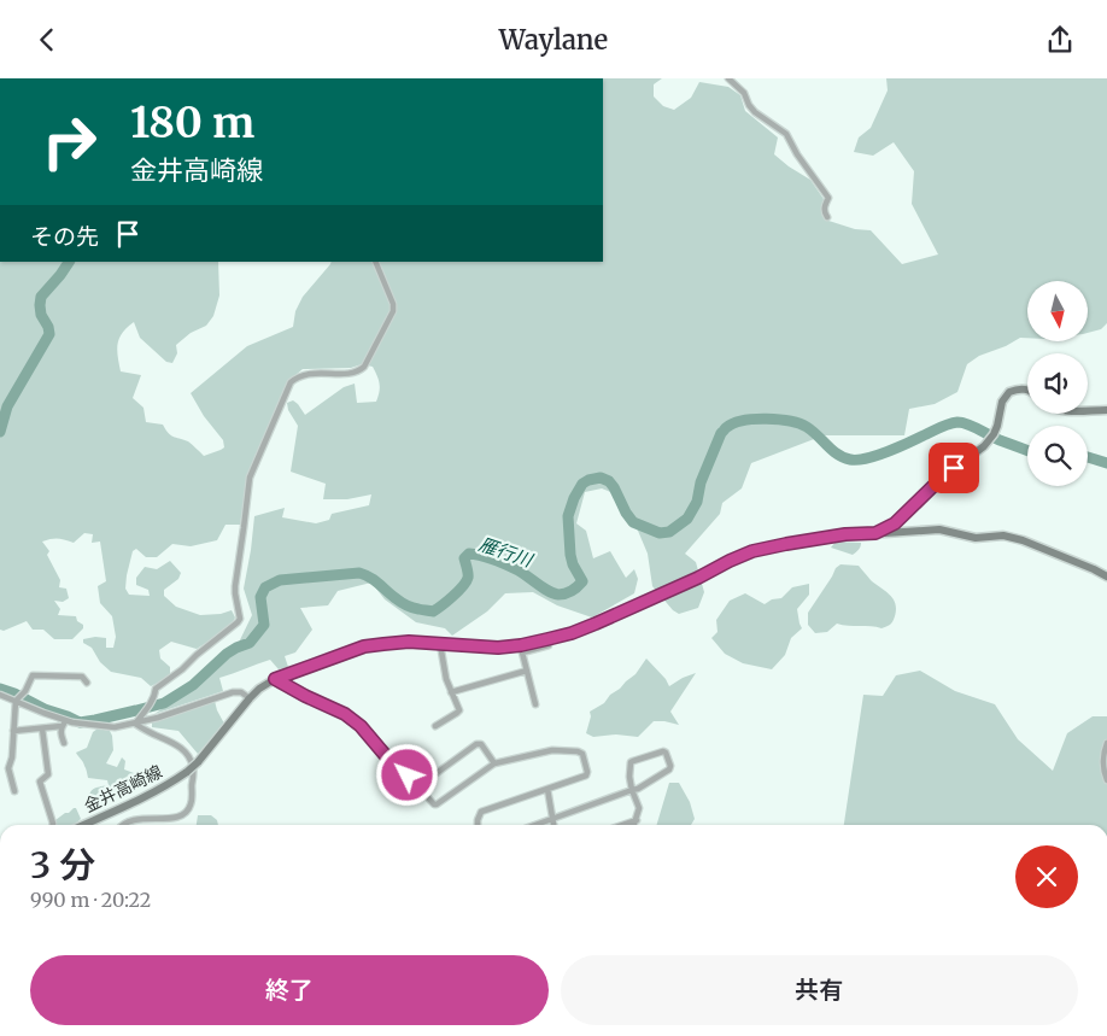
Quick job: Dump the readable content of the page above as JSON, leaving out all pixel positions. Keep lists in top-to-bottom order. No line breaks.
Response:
{"streets":{"main road":["金井高崎線"]},"water":["雁行川"],"north":"bottom","page":{"header":"Waylane","turn":["180 m","金井高崎線"],"then":"その先","heading":["3 分","990 m · 20:22"],"buttons":["終了","共有"]}}
